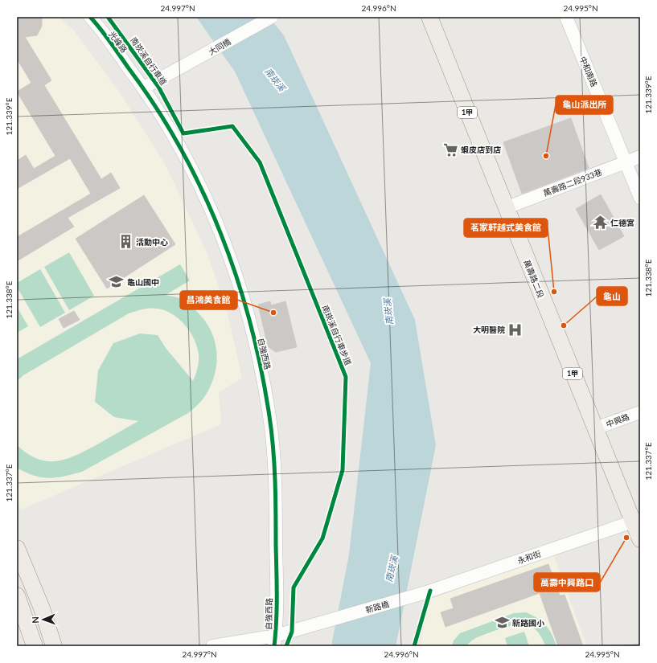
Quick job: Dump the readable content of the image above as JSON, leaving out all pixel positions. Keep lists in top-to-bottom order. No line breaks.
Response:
{"streets":{"main road":["1甲","萬壽路二段"],"street":["光峰路","大同橋","中和南路","萬壽路二段933巷","自強西路","中興路","永和街","新路橋"],"cycle path":["南崁溪自行車道"]},"crossings":[["光峰路","大同橋"],["光峰路","自強西路"],["大同橋","自強西路"],["中和南路","萬壽路二段933巷"],["萬壽路二段933巷","萬壽路二段"],["萬壽路二段","中興路"],["萬壽路二段","永和街"],["自強西路","新路橋"],["永和街","新路橋"]],"water":["南崁溪"],"places":{"supermarket":["蝦皮店到店"],"other":["龜山派出所","茗家軒越式美食館","昌鴻美食館","龜山","萬壽中興路口"],"temple":["仁德宮"],"building":["活動中心"],"school or university":["龜山國中","新路國小"],"hospital":["大明醫院"]},"north":"left","coordinates":["24.997°N","24.996°N","24.995°N","121.339°E","121.338°E","121.337°E"]}
